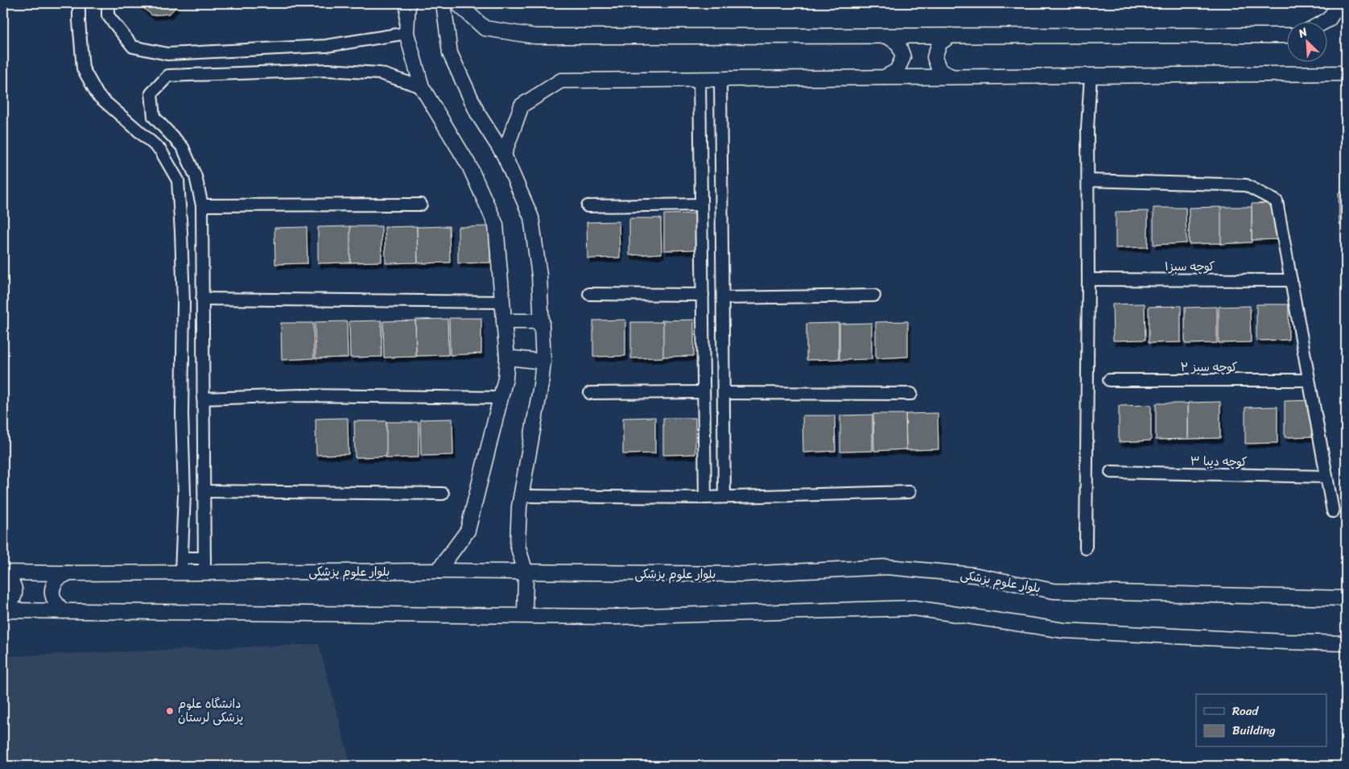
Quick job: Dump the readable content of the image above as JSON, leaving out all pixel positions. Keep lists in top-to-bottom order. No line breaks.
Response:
{"streets":{"street":["کوچه سبز۱","کوچه سبز ۲","کوچه دیبا ۳","بلوار علوم پزشکی"]},"places":["دانشگاه علوم پزشکی لرستان"],"legend":["Road","Building"],"north":"top left"}
